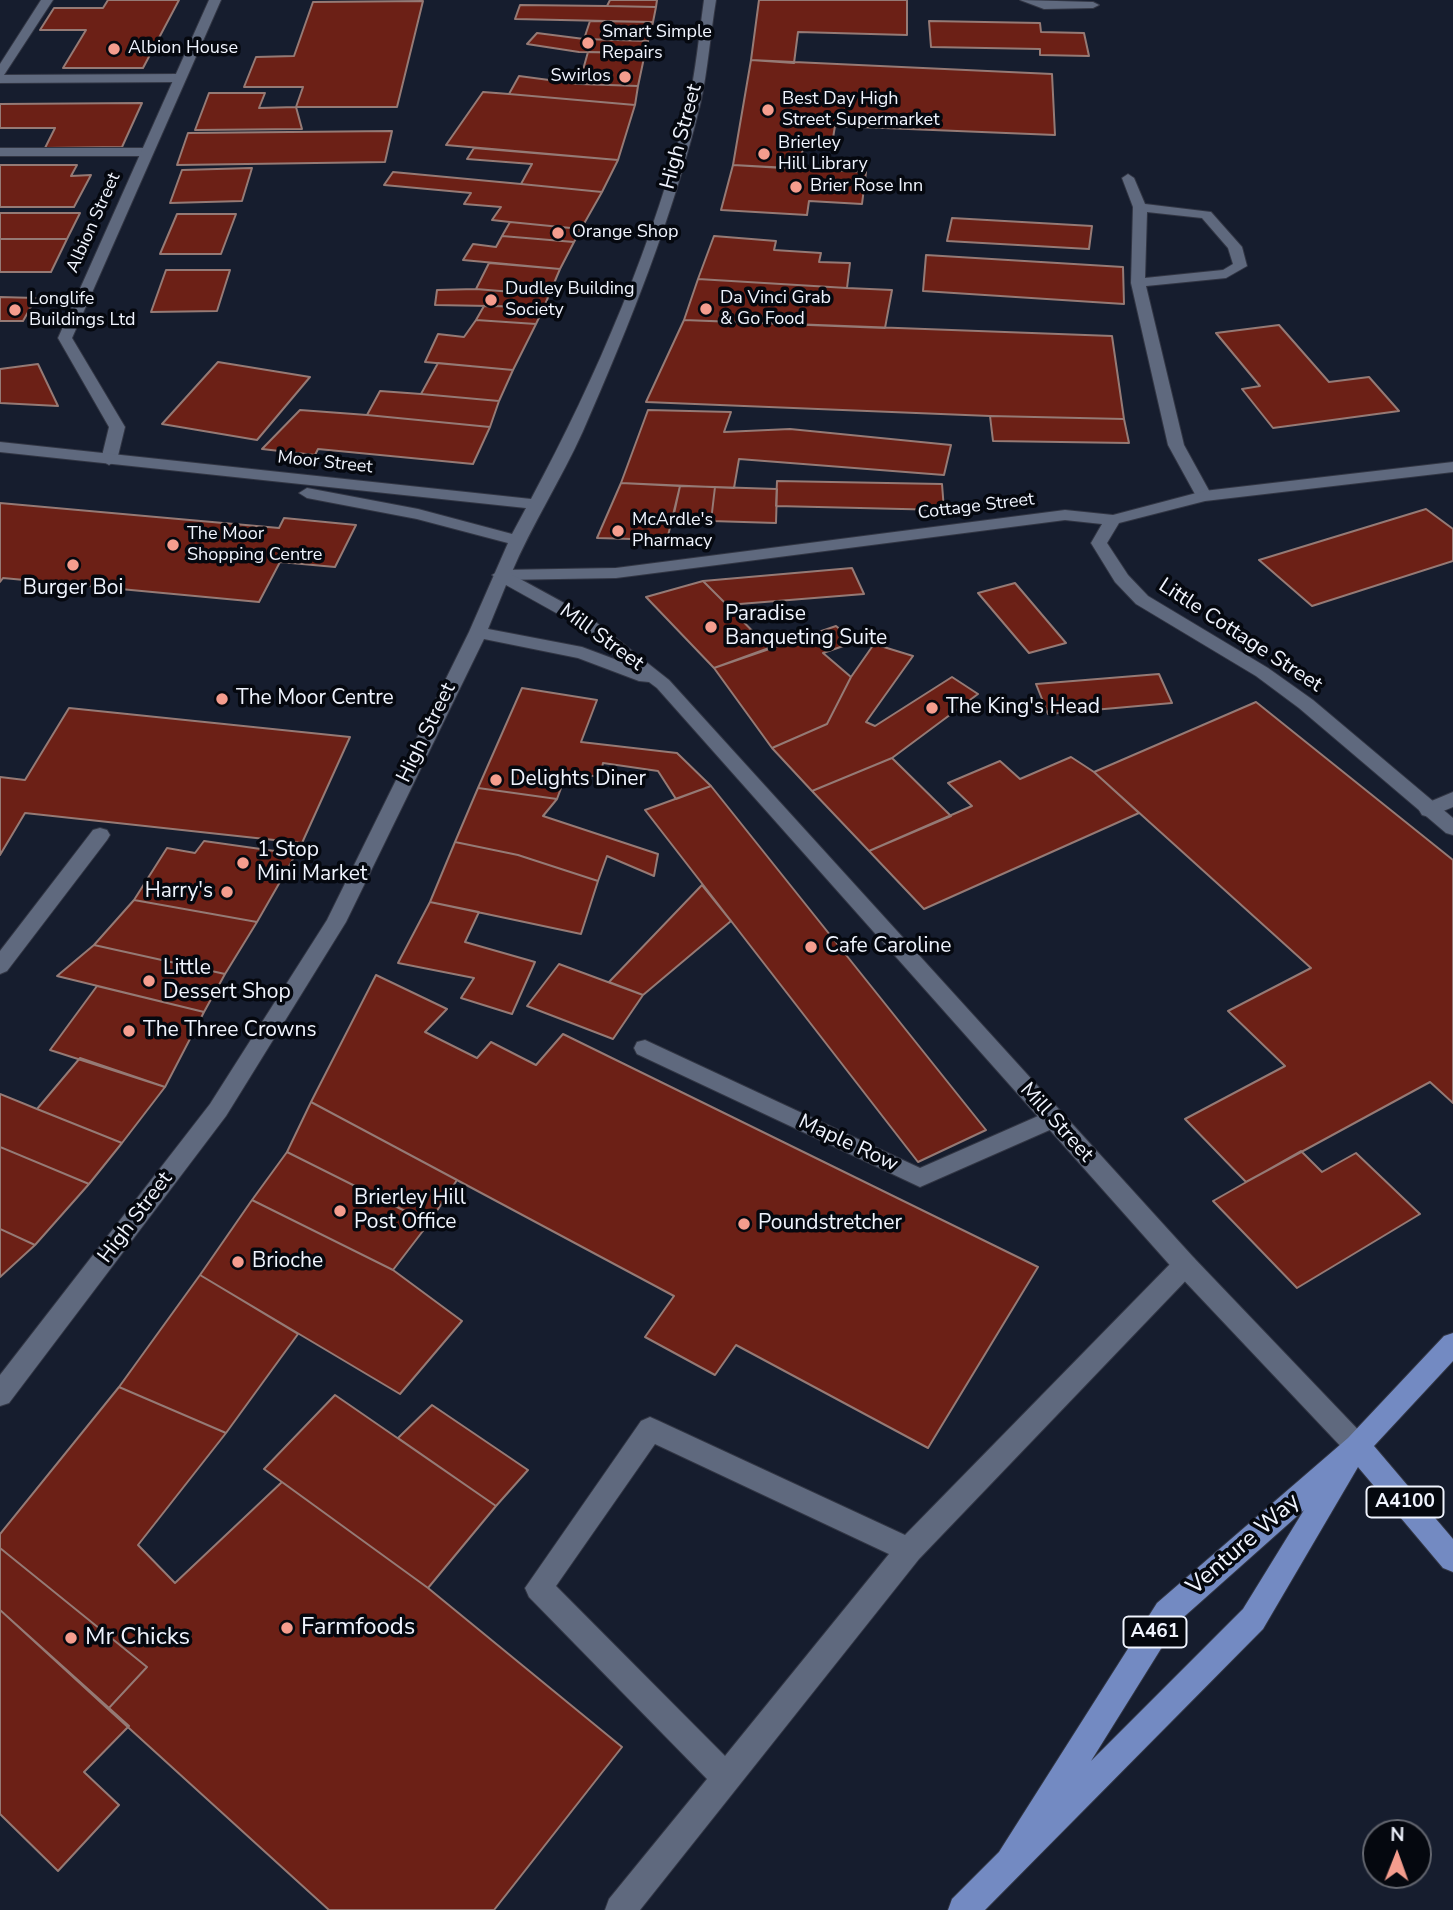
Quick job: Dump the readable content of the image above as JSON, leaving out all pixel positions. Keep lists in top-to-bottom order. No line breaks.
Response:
{"streets":{"main road":["Mill Street","A4100","Venture Way","A461"],"street":["High Street","Albion Street","Moor Street","Cottage Street","Little Cottage Street","Maple Row"]},"crossings":[["High Street","Moor Street"],["High Street","Cottage Street"],["High Street","Mill Street"],["Albion Street","Moor Street"],["Cottage Street","Little Cottage Street"],["Cottage Street","Mill Street"],["Mill Street","Maple Row"],["Mill Street","Venture Way"]],"places":["Smart Simple Repairs","Albion House","Swirlos","Best Day High Street Supermarket","Brierley Hill Library","Brier Rose Inn","Orange Shop","Dudley Building Society","Da Vinci Grab & Go Food","Longlife Buildings Ltd","McArdle's Pharmacy","The Moor Shopping Centre","Burger Boi","Paradise Banqueting Suite","The Moor Centre","The King's Head","Delights Diner","1 Stop Mini Market","Harry's","Cafe Caroline","Little Dessert Shop","The Three Crowns","Brierley Hill Post Office","Poundstretcher","Brioche","Farmfoods","Mr Chicks"],"north":"top"}
